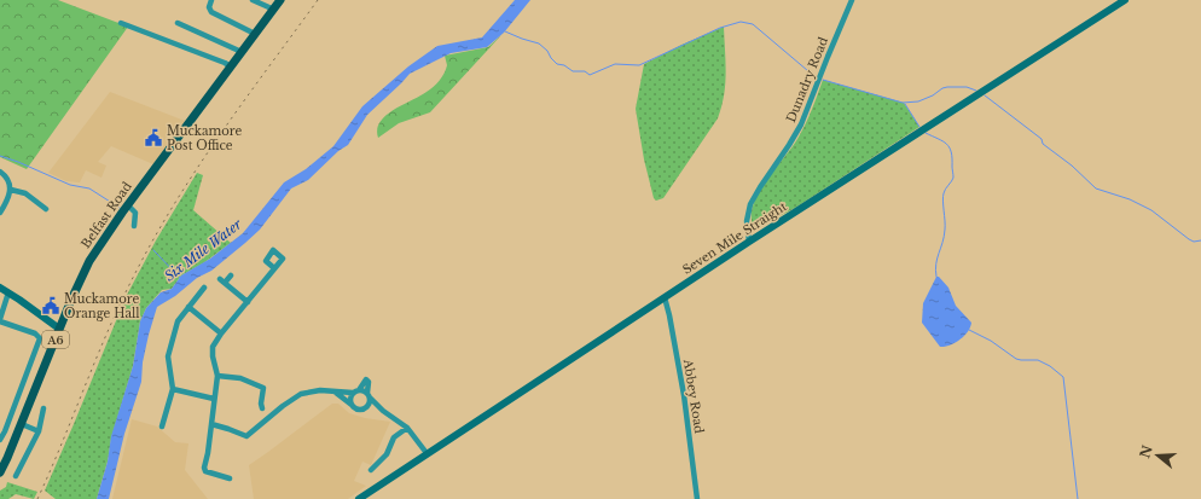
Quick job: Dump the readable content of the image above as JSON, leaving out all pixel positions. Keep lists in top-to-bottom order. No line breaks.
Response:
{"streets":{"main road":["Belfast Road","Seven Mile Straight","A6"],"street":["Dunadry Road","Abbey Road"]},"crossings":[["Dunadry Road","Seven Mile Straight"],["Seven Mile Straight","Abbey Road"]],"water":["Six Mile Water"],"places":{"public building":["Muckamore Post Office","Muckamore Orange Hall"]},"north":"left"}
